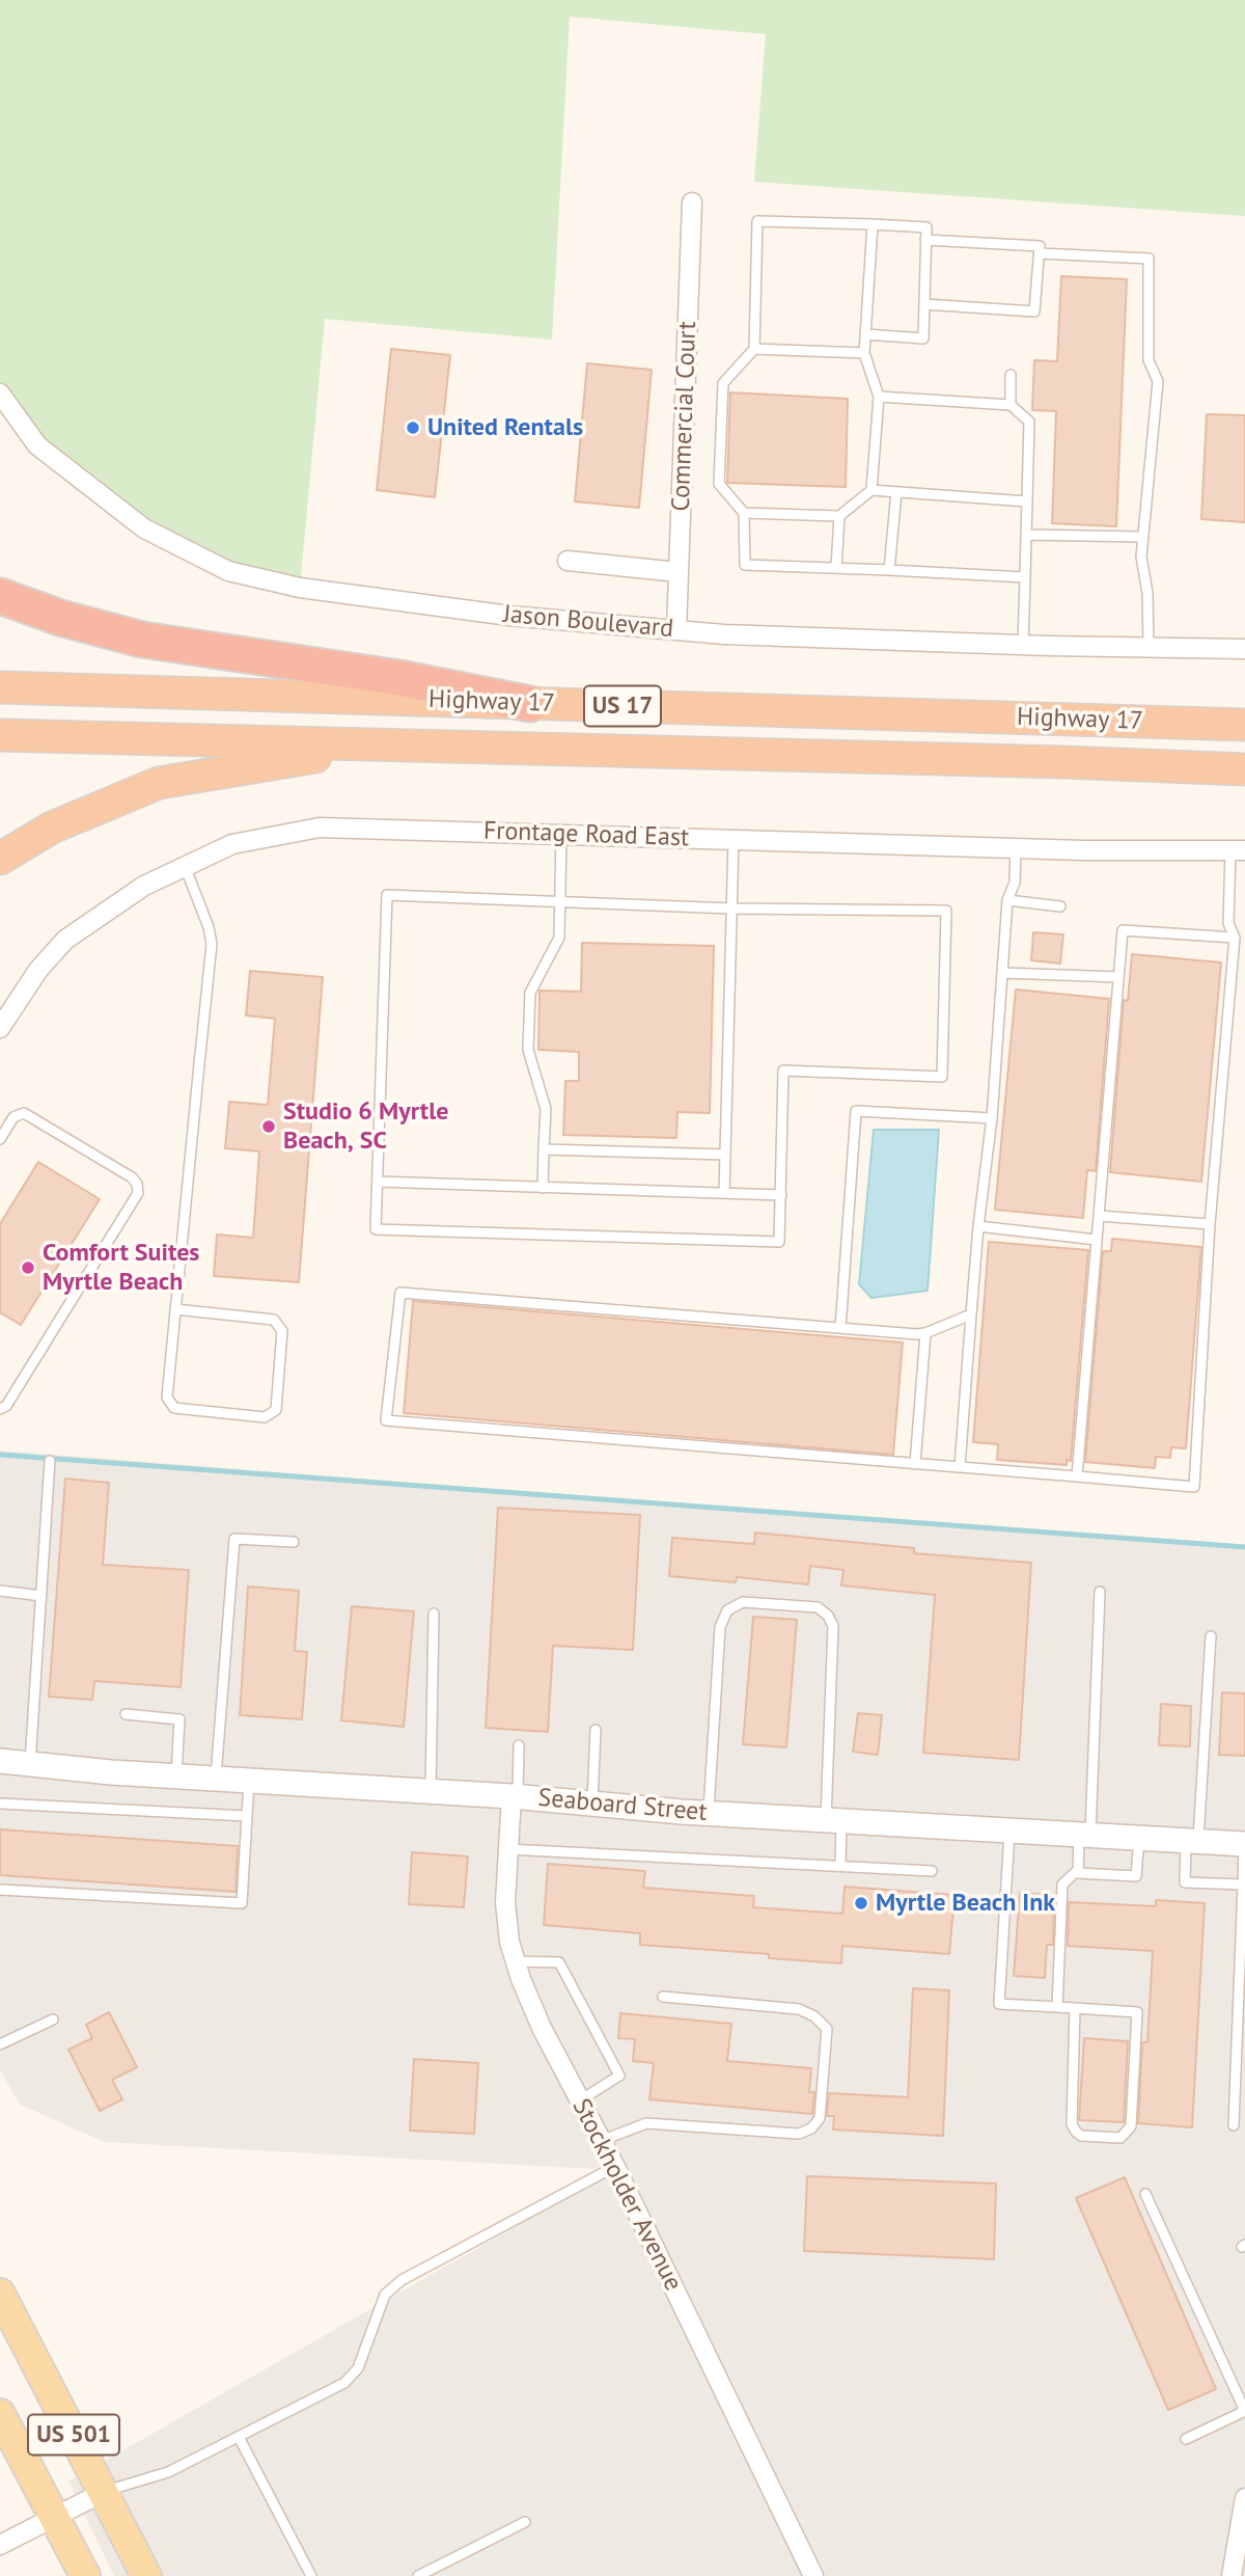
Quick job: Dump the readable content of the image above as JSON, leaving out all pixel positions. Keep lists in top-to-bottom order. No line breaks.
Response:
{"streets":{"highway":["Highway 17","US 17"],"main road":["US 501"],"street":["Commercial Court","Jason Boulevard","Frontage Road East","Seaboard Street","Stockholder Avenue"]},"crossings":[["Commercial Court","Jason Boulevard"],["Seaboard Street","Stockholder Avenue"]],"places":["United Rentals","Studio 6 Myrtle Beach, SC","Comfort Suites Myrtle Beach","Myrtle Beach Ink"]}
